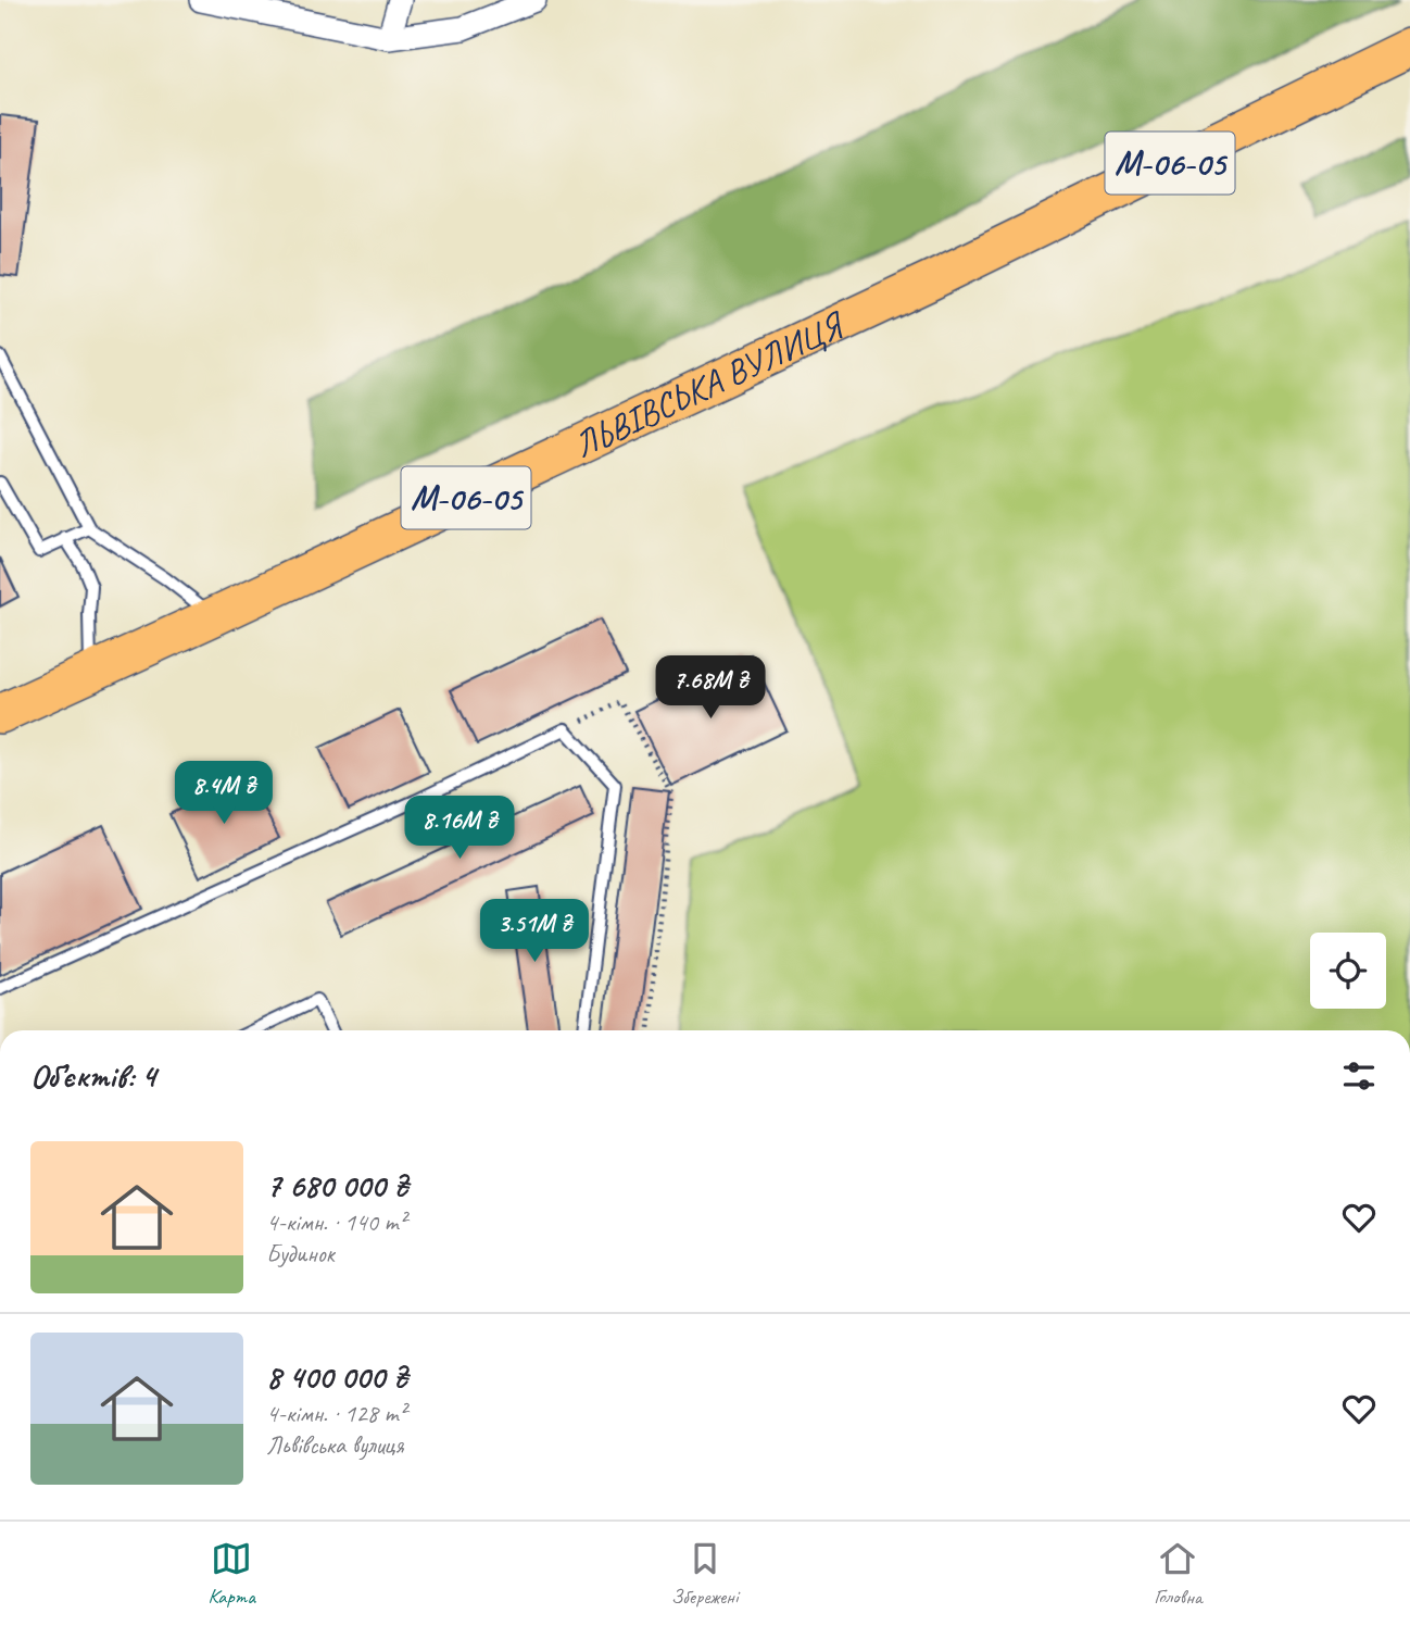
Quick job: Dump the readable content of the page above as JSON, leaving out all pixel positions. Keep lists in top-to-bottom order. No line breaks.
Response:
{"streets":{"highway":["М-06-05","ЛЬВІВСЬКА ВУЛИЦЯ"]},"page":{"price":["7.68M ₴","8.4M ₴","8.16M ₴","3.51M ₴"],"heading":"Об’єктів: 4","list":[{"name":"7 680 000 ₴","note":"4-кімн. · 140 m² · Будинок"},{"name":"8 400 000 ₴","note":"4-кімн. · 128 m² · Львівська вулиця"}],"tabs":["Карта","Збережені","Головна"]}}
